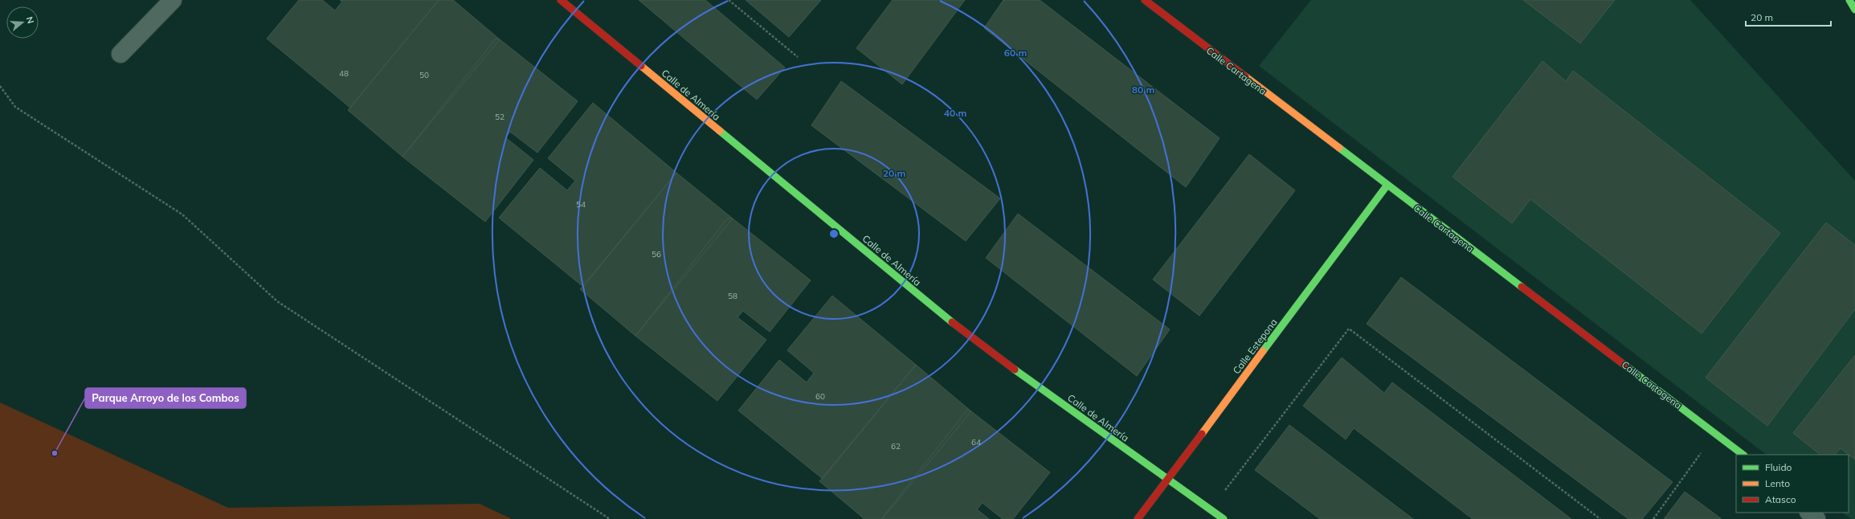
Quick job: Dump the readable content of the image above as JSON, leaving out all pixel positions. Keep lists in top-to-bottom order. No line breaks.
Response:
{"streets":{"street":["Calle Cartagena","Calle de Almería","Calle Estepona"]},"crossings":[["Calle Cartagena","Calle Estepona"],["Calle de Almería","Calle Estepona"]],"places":["Parque Arroyo de los Combos"],"house_numbers":["48","50","52","54","56","58","60","64","62"],"legend":["Fluido","Lento","Atasco"],"scale_bar":"20 m","north":"right","rings":["60 m","80 m","40 m","20 m"]}
